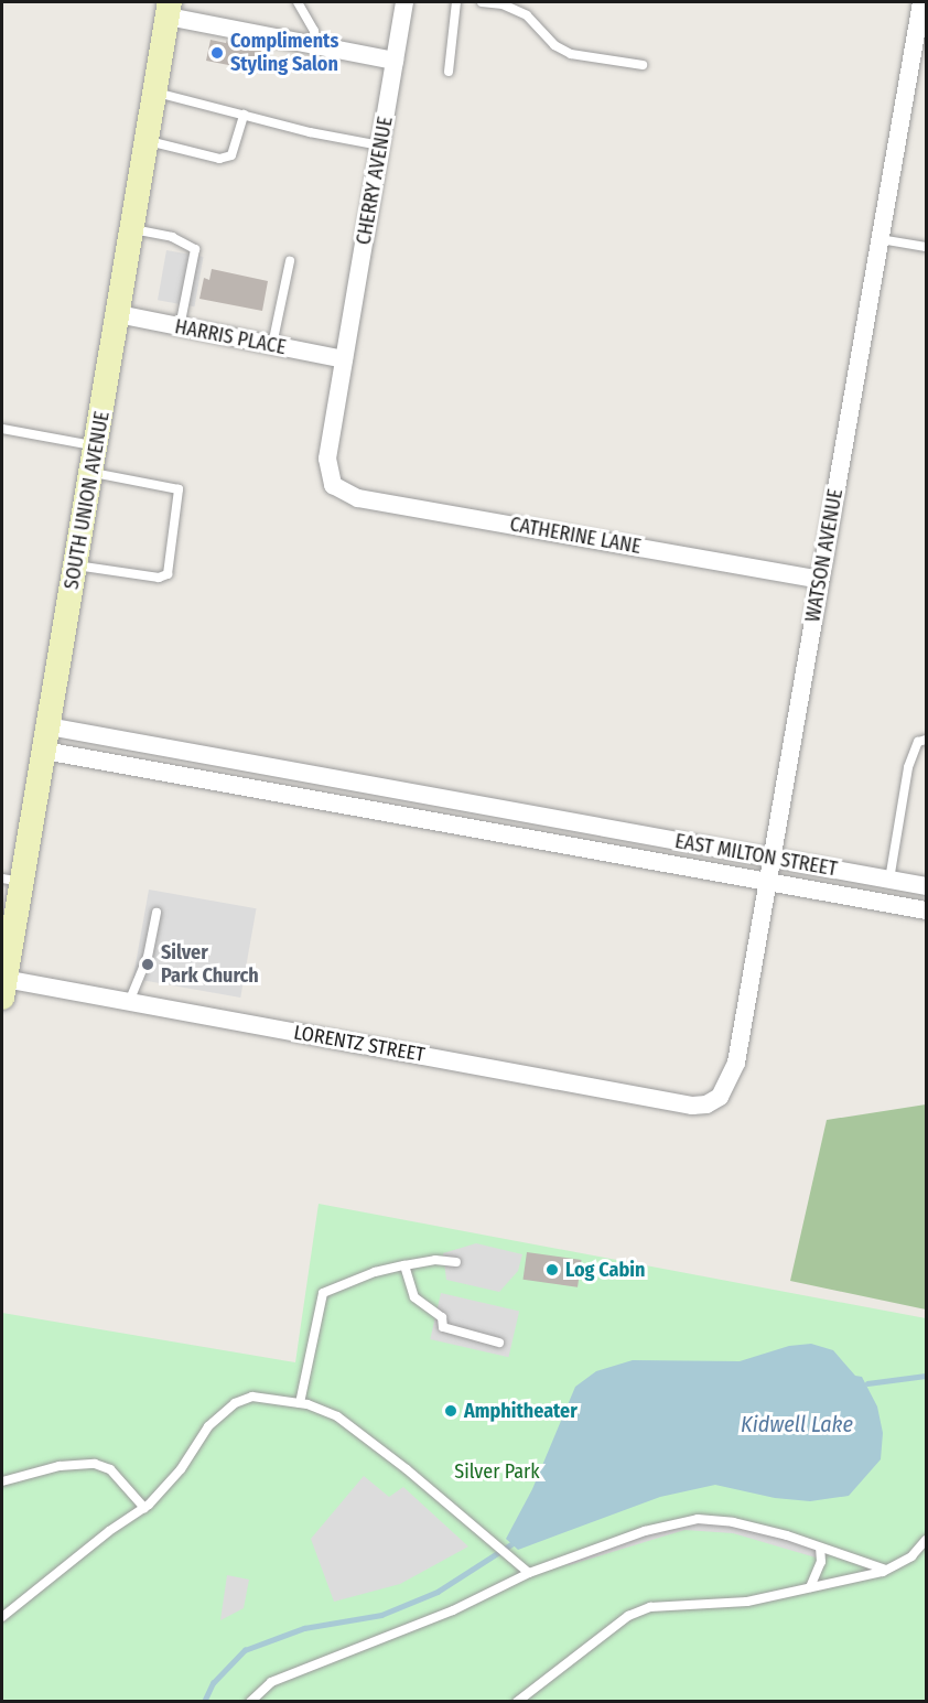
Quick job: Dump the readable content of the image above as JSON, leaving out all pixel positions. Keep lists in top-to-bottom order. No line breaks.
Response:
{"streets":{"main road":["SOUTH UNION AVENUE"],"street":["CHERRY AVENUE","HARRIS PLACE","CATHERINE LANE","WATSON AVENUE","EAST MILTON STREET","LORENTZ STREET"]},"crossings":[["CHERRY AVENUE","HARRIS PLACE"],["CHERRY AVENUE","CATHERINE LANE"],["HARRIS PLACE","SOUTH UNION AVENUE"],["SOUTH UNION AVENUE","EAST MILTON STREET"],["SOUTH UNION AVENUE","LORENTZ STREET"],["CATHERINE LANE","WATSON AVENUE"],["WATSON AVENUE","EAST MILTON STREET"],["WATSON AVENUE","LORENTZ STREET"]],"water":["Kidwell Lake"],"parks":["Silver Park"],"places":["Compliments Styling Salon","Silver Park Church","Log Cabin","Amphitheater"]}
